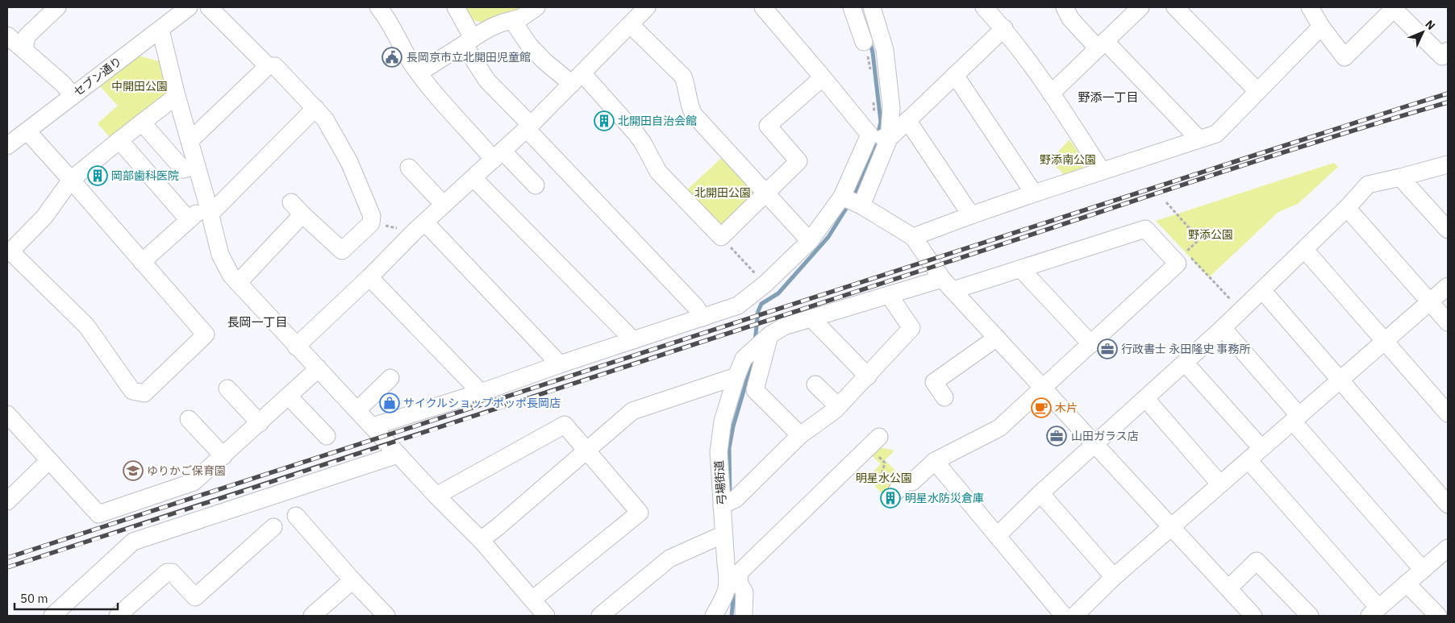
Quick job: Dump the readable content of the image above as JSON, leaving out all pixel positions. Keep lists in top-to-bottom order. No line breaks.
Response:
{"streets":{"street":["セブン通り","弓場街道"]},"districts":["野添一丁目","長岡一丁目"],"parks":["中開田公園","野添南公園","北開田公園","野添公園","明星水公園"],"places":{"public building":["長岡京市立北開田児童館"],"building":["北開田自治会館","岡部歯科医院","明星水防災倉庫"],"office":["行政書士 永田隆史 事務所","山田ガラス店"],"shop":["サイクルショップポッポ長岡店"],"cafe":["木片"],"school or university":["ゆりかご保育園"]},"scale_bar":"50 m","north":"top right"}
